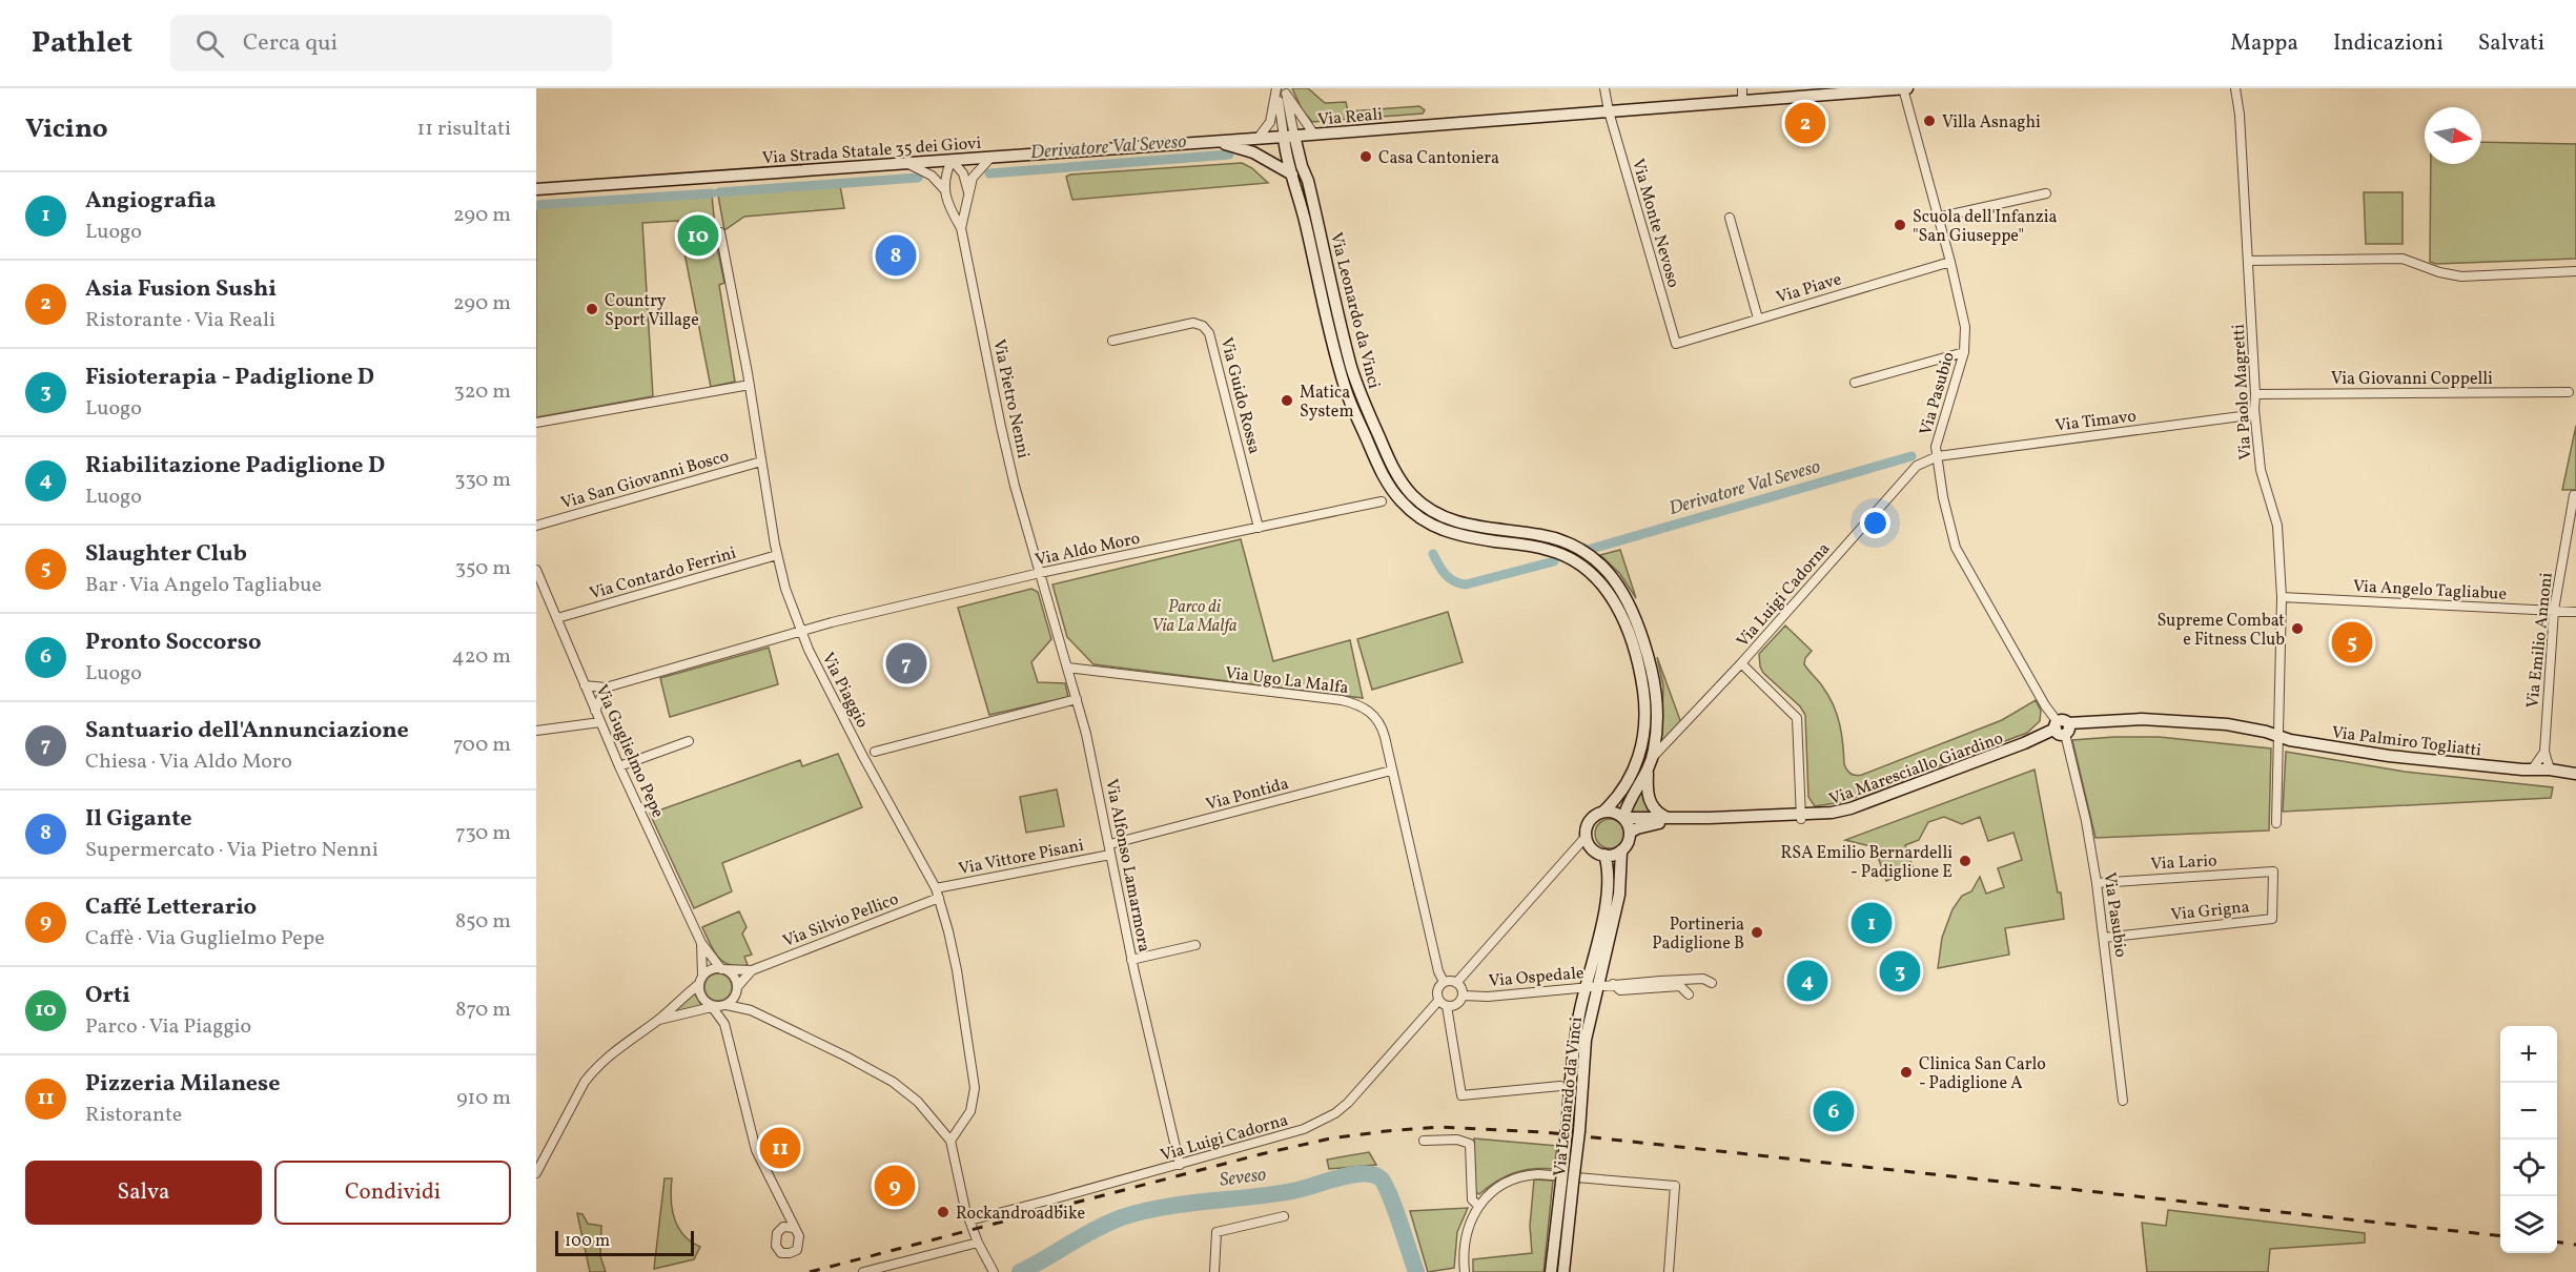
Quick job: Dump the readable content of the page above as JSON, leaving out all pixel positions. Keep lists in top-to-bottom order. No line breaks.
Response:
{"streets":{"main road":["Via Reali","Via Strada Statale 35 dei Giovi","Via Leonardo da Vinci","Via Palmiro Togliatti","Via Maresciallo Giardino"],"street":["Via Monte Nevoso","Via Piave","Via Giovanni Coppelli","Via Paolo Magretti","Via Pasubio","Via Guido Rossa","Via Pietro Nenni","Via Timavo","Via San Giovanni Bosco","Via Aldo Moro","Via Contardo Ferrini","Via Angelo Tagliabue","Via Luigi Cadorna","Via Emilio Annoni","Via Ugo La Malfa","Via Piaggio","Via Guglielmo Pepe","Via Pontida","Via Vittore Pisani","Via Lario","Via Alfonso Lamarmora","Via Grigna","Via Silvio Pellico","Via Ospedale"]},"crossings":[["Via Reali","Via Strada Statale 35 dei Giovi"],["Via Reali","Via Monte Nevoso"],["Via Reali","Via Leonardo da Vinci"],["Via Reali","Via Pasubio"],["Via Strada Statale 35 dei Giovi","Via Pietro Nenni"],["Via Monte Nevoso","Via Piave"],["Via Piave","Via Pasubio"],["Via Leonardo da Vinci","Via Luigi Cadorna"],["Via Leonardo da Vinci","Via Maresciallo Giardino"],["Via Leonardo da Vinci","Via Ospedale"],["Via Giovanni Coppelli","Via Paolo Magretti"],["Via Paolo Magretti","Via Timavo"],["Via Paolo Magretti","Via Angelo Tagliabue"],["Via Paolo Magretti","Via Palmiro Togliatti"],["Via Pasubio","Via Timavo"],["Via Pasubio","Via Luigi Cadorna"],["Via Pasubio","Via Palmiro Togliatti"],["Via Pasubio","Via Maresciallo Giardino"],["Via Pasubio","Via Lario"],["Via Pasubio","Via Grigna"],["Via Guido Rossa","Via Aldo Moro"],["Via Pietro Nenni","Via Aldo Moro"],["Via Pietro Nenni","Via Alfonso Lamarmora"],["Via Timavo","Via Luigi Cadorna"],["Via San Giovanni Bosco","Via Piaggio"],["Via Aldo Moro","Via Piaggio"],["Via Aldo Moro","Via Alfonso Lamarmora"],["Via Contardo Ferrini","Via Piaggio"],["Via Contardo Ferrini","Via Guglielmo Pepe"],["Via Angelo Tagliabue","Via Emilio Annoni"],["Via Luigi Cadorna","Via Ugo La Malfa"],["Via Luigi Cadorna","Via Alfonso Lamarmora"],["Via Luigi Cadorna","Via Ospedale"],["Via Emilio Annoni","Via Palmiro Togliatti"],["Via Ugo La Malfa","Via Pontida"],["Via Ugo La Malfa","Via Alfonso Lamarmora"],["Via Ugo La Malfa","Via Ospedale"],["Via Piaggio","Via Vittore Pisani"],["Via Piaggio","Via Silvio Pellico"],["Via Palmiro Togliatti","Via Maresciallo Giardino"],["Via Guglielmo Pepe","Via Silvio Pellico"],["Via Pontida","Via Vittore Pisani"],["Via Pontida","Via Alfonso Lamarmora"],["Via Vittore Pisani","Via Alfonso Lamarmora"],["Via Vittore Pisani","Via Silvio Pellico"],["Via Lario","Via Grigna"]],"water":["Derivatore Val Seveso","Seveso"],"parks":["Parco di Via La Malfa"],"places":["Villa Asnaghi","Casa Cantoniera","Scuola dell'Infanzia \"San Giuseppe\"","Country Sport Village","Matica System","Supreme Combat e Fitness Club","RSA Emilio Bernardelli - Padiglione E","Portineria Padiglione B","Clinica San Carlo - Padiglione A","Rockandroadbike"],"scale_bar":"100 m","north":"right","page":{"header":"Pathlet","search":"Cerca qui","nav":["Mappa","Indicazioni","Salvati"],"heading":["Vicino","11 risultati"],"pins":["2","10","8","5","7","1","3","4","6","11","9"],"list":[{"mark":"1","name":"Angiografia","note":"Luogo","value":"290 m"},{"mark":"2","name":"Asia Fusion Sushi","note":"Ristorante · Via Reali","value":"290 m"},{"mark":"3","name":"Fisioterapia - Padiglione D","note":"Luogo","value":"320 m"},{"mark":"4","name":"Riabilitazione Padiglione D","note":"Luogo","value":"330 m"},{"mark":"5","name":"Slaughter Club","note":"Bar · Via Angelo Tagliabue","value":"350 m"},{"mark":"6","name":"Pronto Soccorso","note":"Luogo","value":"420 m"},{"mark":"7","name":"Santuario dell'Annunciazione","note":"Chiesa · Via Aldo Moro","value":"700 m"},{"mark":"8","name":"Il Gigante","note":"Supermercato · Via Pietro Nenni","value":"730 m"},{"mark":"9","name":"Caffé Letterario","note":"Caffè · Via Guglielmo Pepe","value":"850 m"},{"mark":"10","name":"Orti","note":"Parco · Via Piaggio","value":"870 m"},{"mark":"11","name":"Pizzeria Milanese","note":"Ristorante","value":"910 m"}],"map_buttons":["+","−"],"buttons":["Salva","Condividi"],"scale":"100 m"}}
